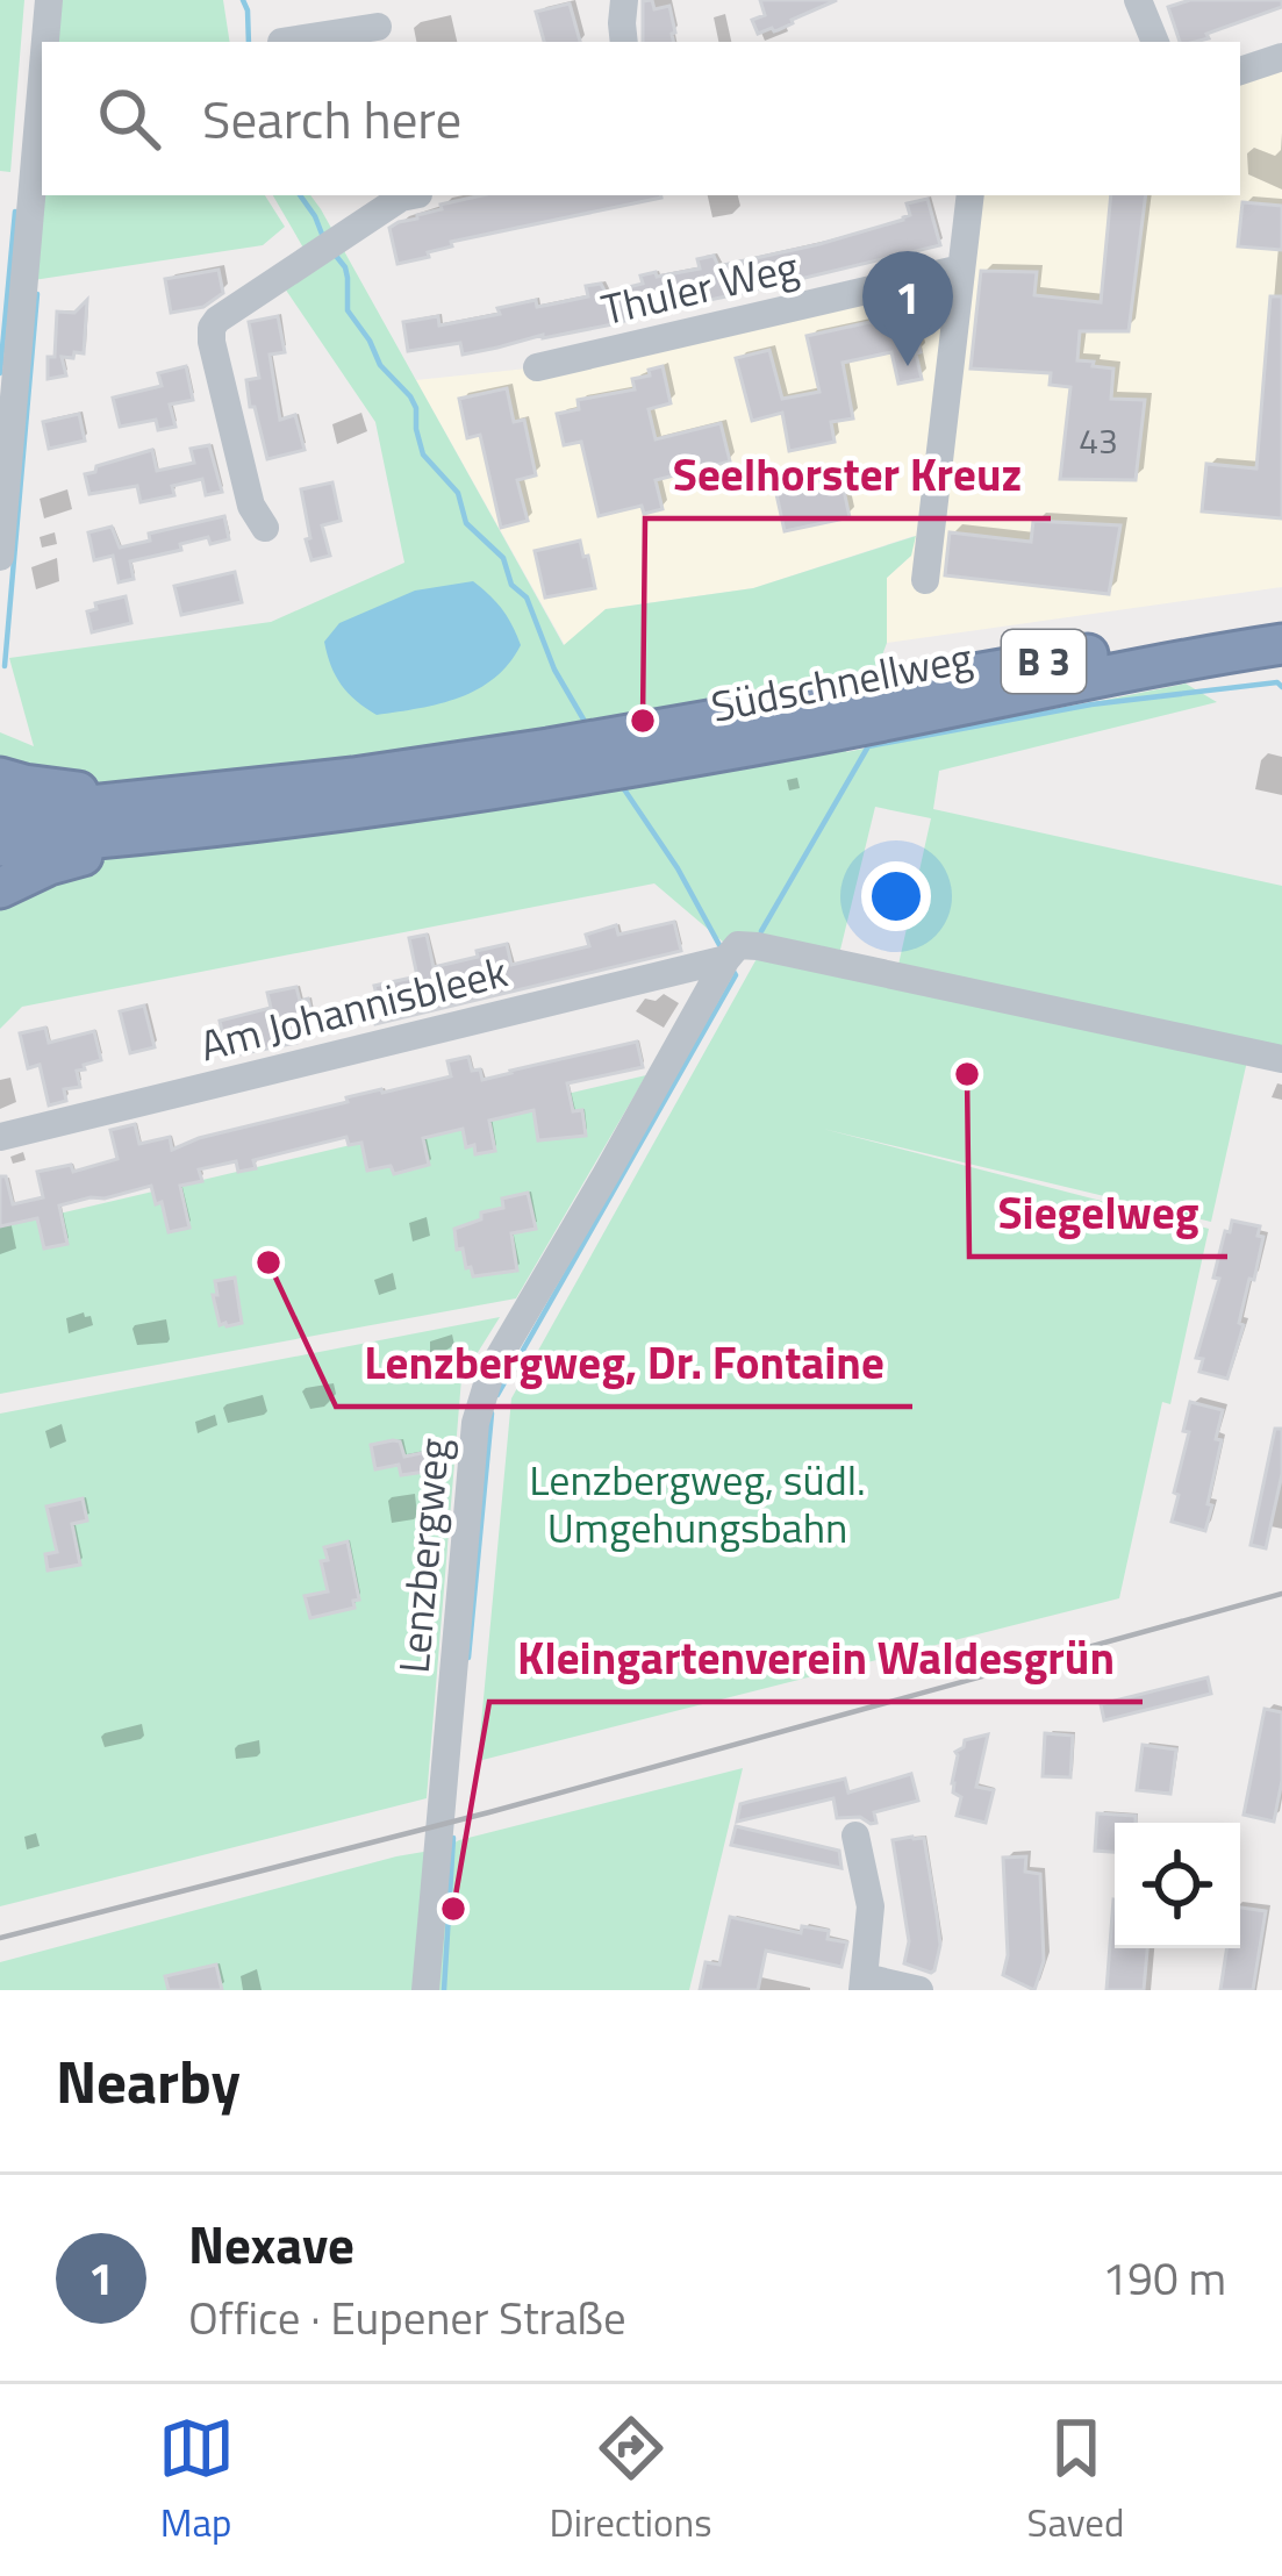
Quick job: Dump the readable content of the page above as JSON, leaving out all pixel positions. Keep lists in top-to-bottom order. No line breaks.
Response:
{"streets":{"highway":["B 3","Südschnellweg"],"street":["Thuler Weg","Am Johannisbleek","Lenzbergweg"]},"crossings":[["B 3","Südschnellweg"],["Am Johannisbleek","Lenzbergweg"]],"parks":["Lenzbergweg, südl. Umgehungsbahn"],"places":["Seelhorster Kreuz","Siegelweg","Lenzbergweg, Dr. Fontaine","Kleingartenverein Waldesgrün"],"house_numbers":["43"],"page":{"search":"Search here","pins":"1","heading":"Nearby","list":[{"mark":"1","name":"Nexave","note":"Office · Eupener Straße","value":"190 m"}],"nav":["Map","Directions","Saved"]}}
